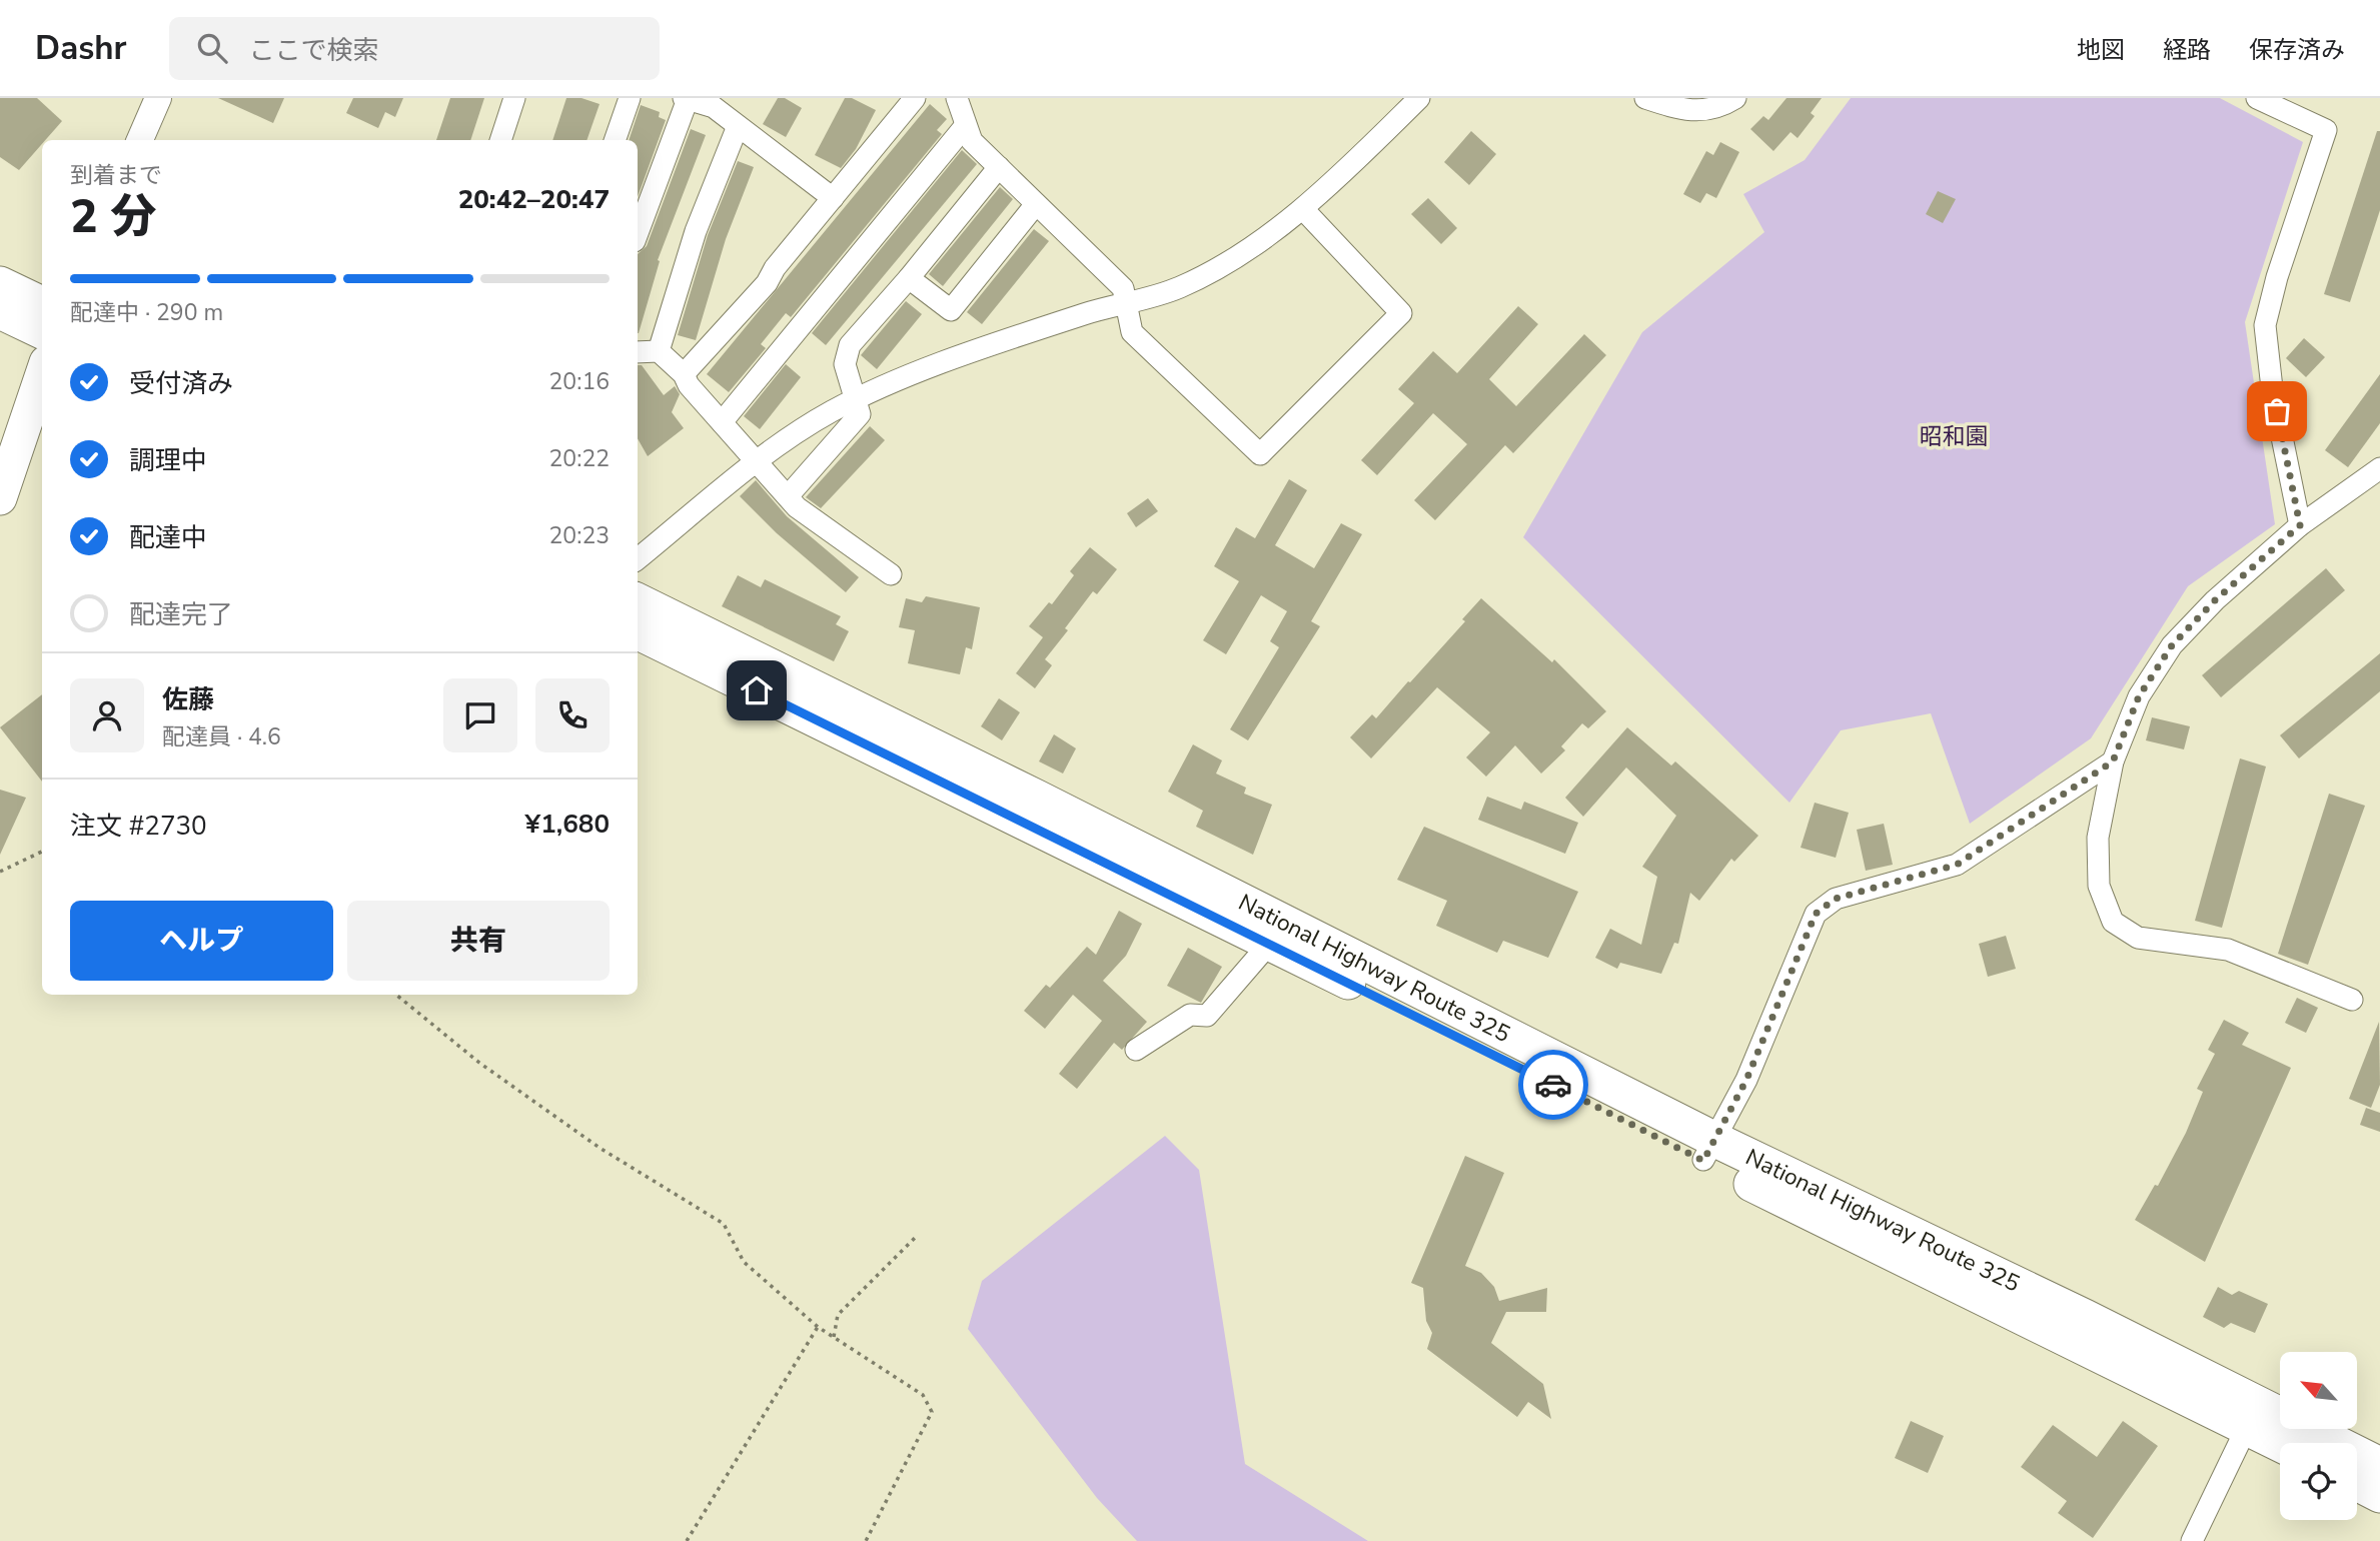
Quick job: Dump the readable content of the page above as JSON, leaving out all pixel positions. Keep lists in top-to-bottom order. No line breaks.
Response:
{"streets":{"highway":["National Highway Route 325"]},"parks":["昭和園"],"north":"top left","page":{"header":"Dashr","search":"ここで検索","nav":["地図","経路","保存済み"],"heading":["2 分","到着まで","20:42–20:47"],"panel":["佐藤","配達員 · 4.6","注文 #2730","¥1,680"],"bar":"配達中 · 290 m","list":[["受付済み","20:16"],["調理中","20:22"],["配達中","20:23"],"配達完了"],"buttons":["ヘルプ","共有"]}}
